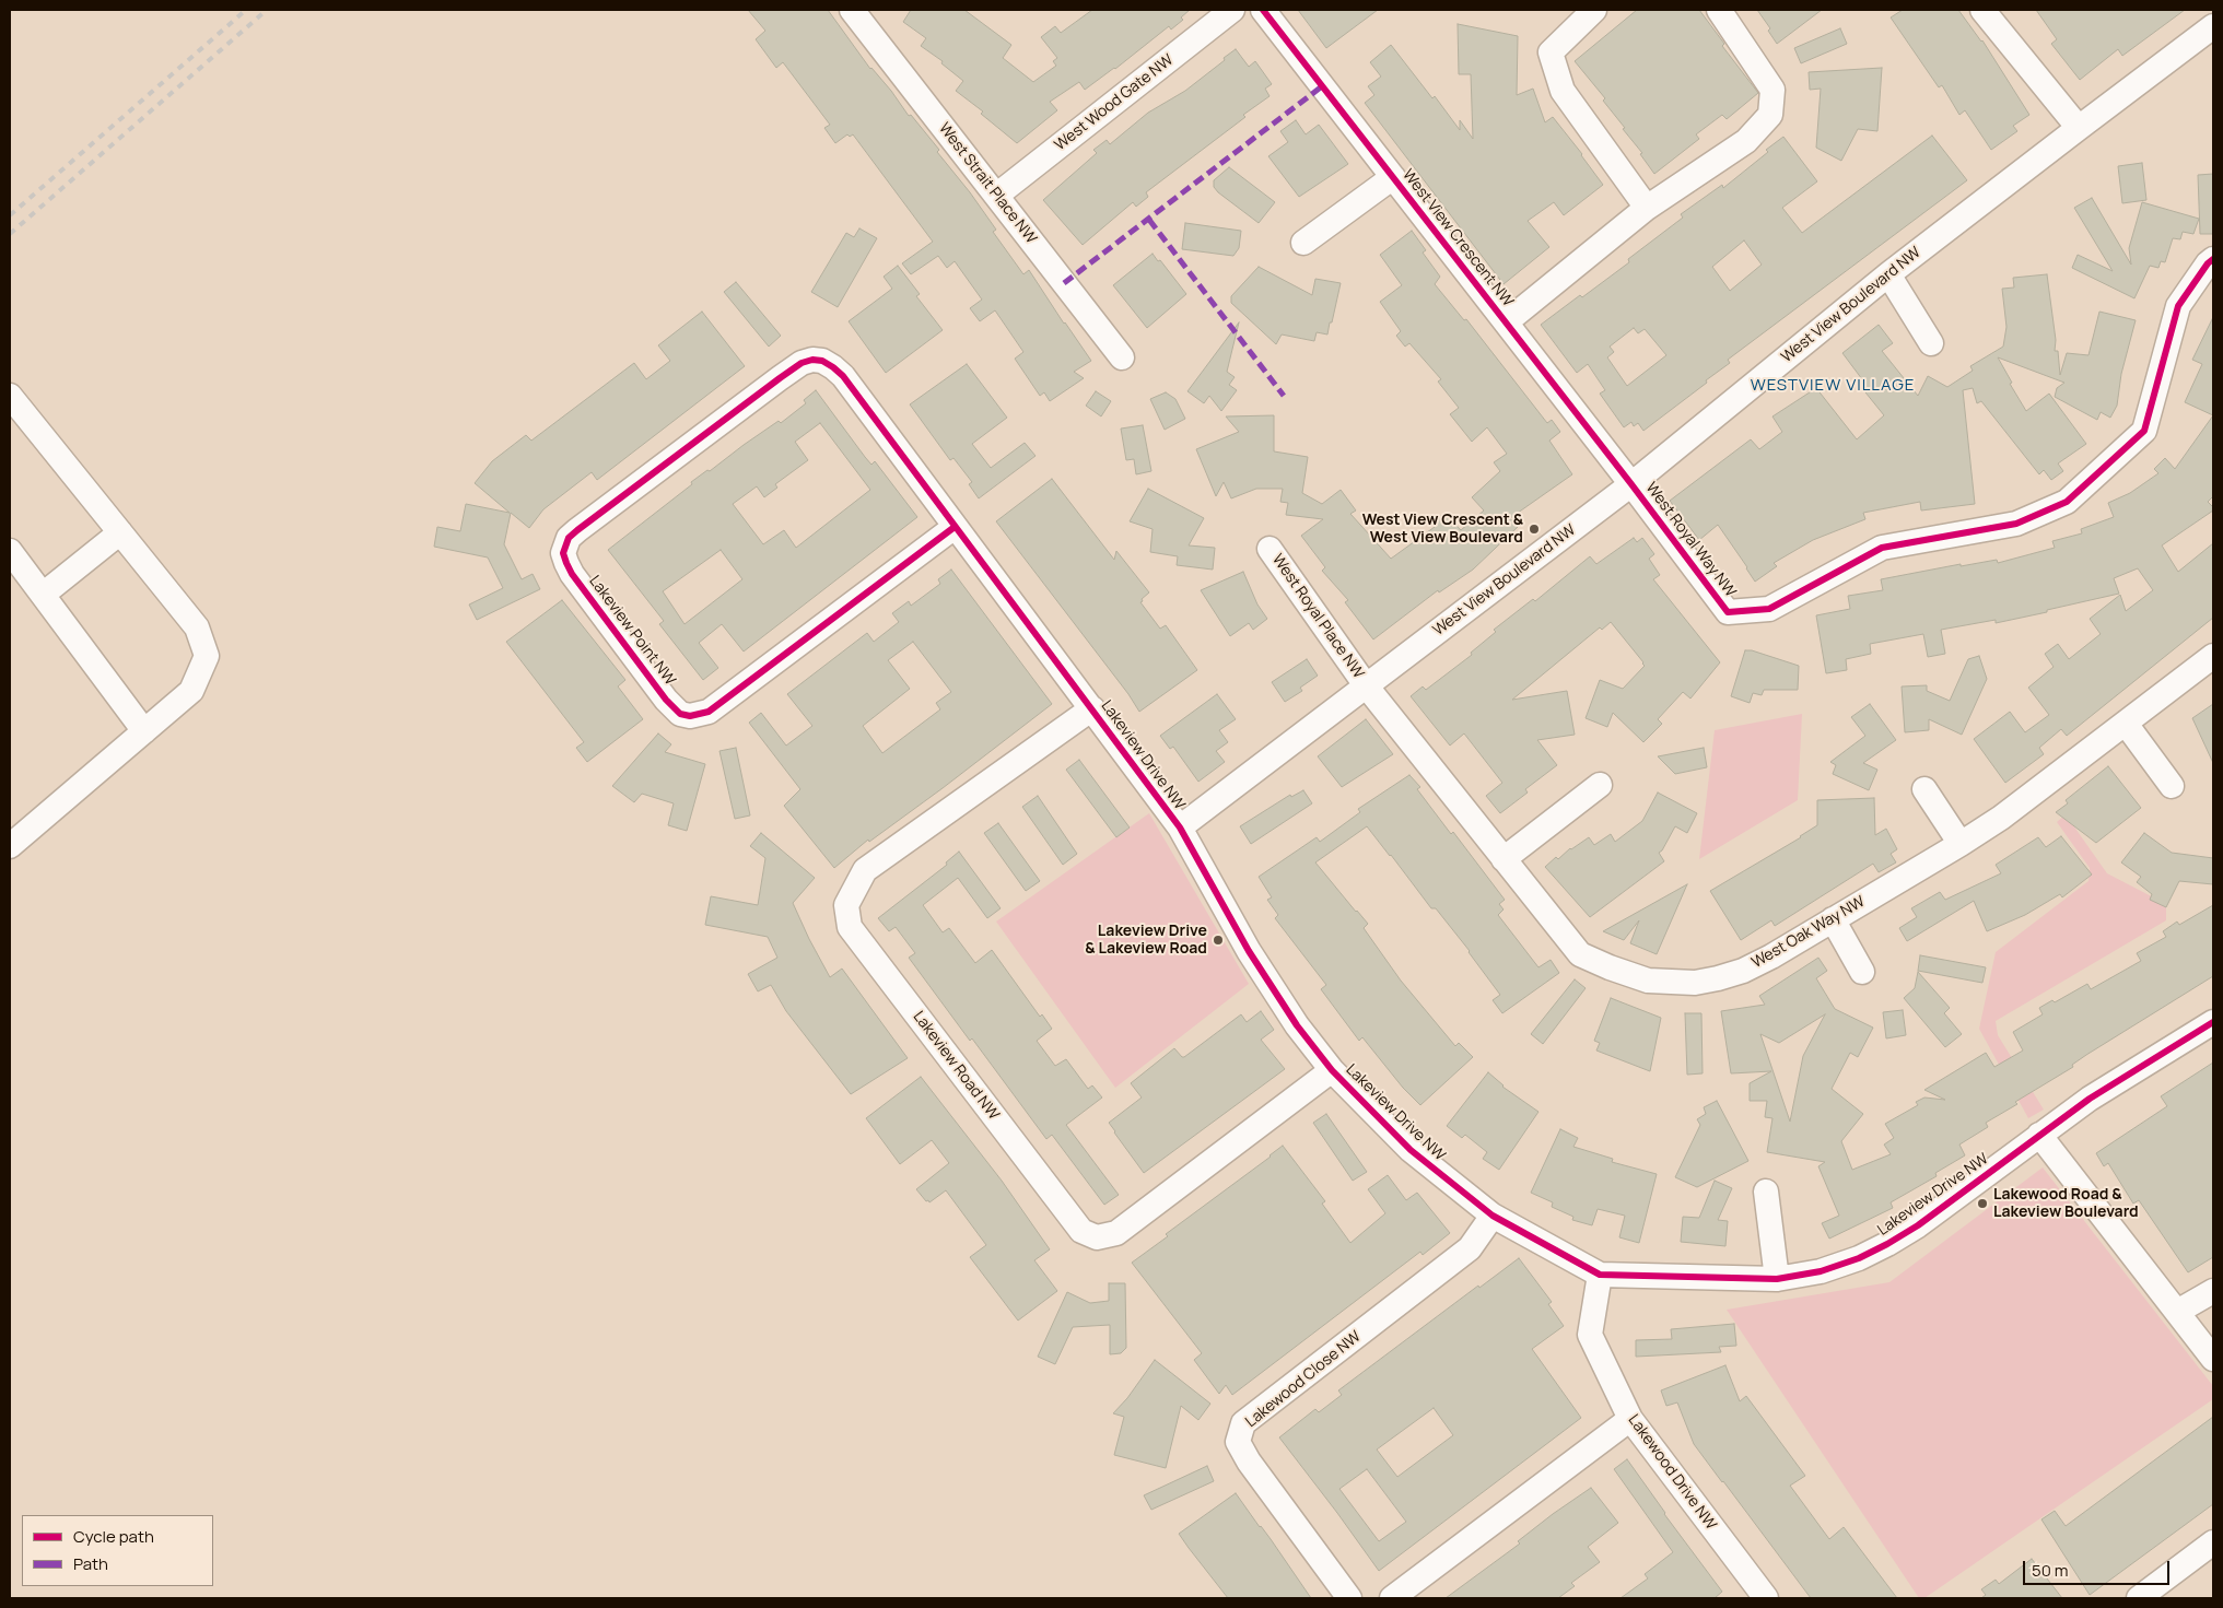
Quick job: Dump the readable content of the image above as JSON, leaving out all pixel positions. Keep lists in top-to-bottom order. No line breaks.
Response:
{"streets":{"street":["West Wood Gate NW","West Strait Place NW","West View Crescent NW","West View Boulevard NW","West Royal Way NW","West Royal Place NW","Lakeview Point NW","Lakeview Drive NW","West Oak Way NW","Lakeview Road NW","Lakewood Close NW","Lakewood Drive NW"]},"crossings":[["West Wood Gate NW","West Strait Place NW"],["West View Crescent NW","West View Boulevard NW"],["West View Crescent NW","West Royal Way NW"],["West View Boulevard NW","West Royal Way NW"],["West View Boulevard NW","West Royal Place NW"],["West View Boulevard NW","Lakeview Drive NW"],["West View Boulevard NW","West Oak Way NW"],["West Royal Place NW","West Oak Way NW"],["Lakeview Point NW","Lakeview Drive NW"],["Lakeview Drive NW","Lakeview Road NW"],["Lakeview Drive NW","Lakewood Close NW"],["Lakeview Drive NW","Lakewood Drive NW"]],"districts":["WESTVIEW VILLAGE"],"places":["West View Crescent & West View Boulevard","Lakeview Drive & Lakeview Road","Lakewood Road & Lakeview Boulevard"],"legend":["Cycle path","Path"],"scale_bar":"50 m"}
